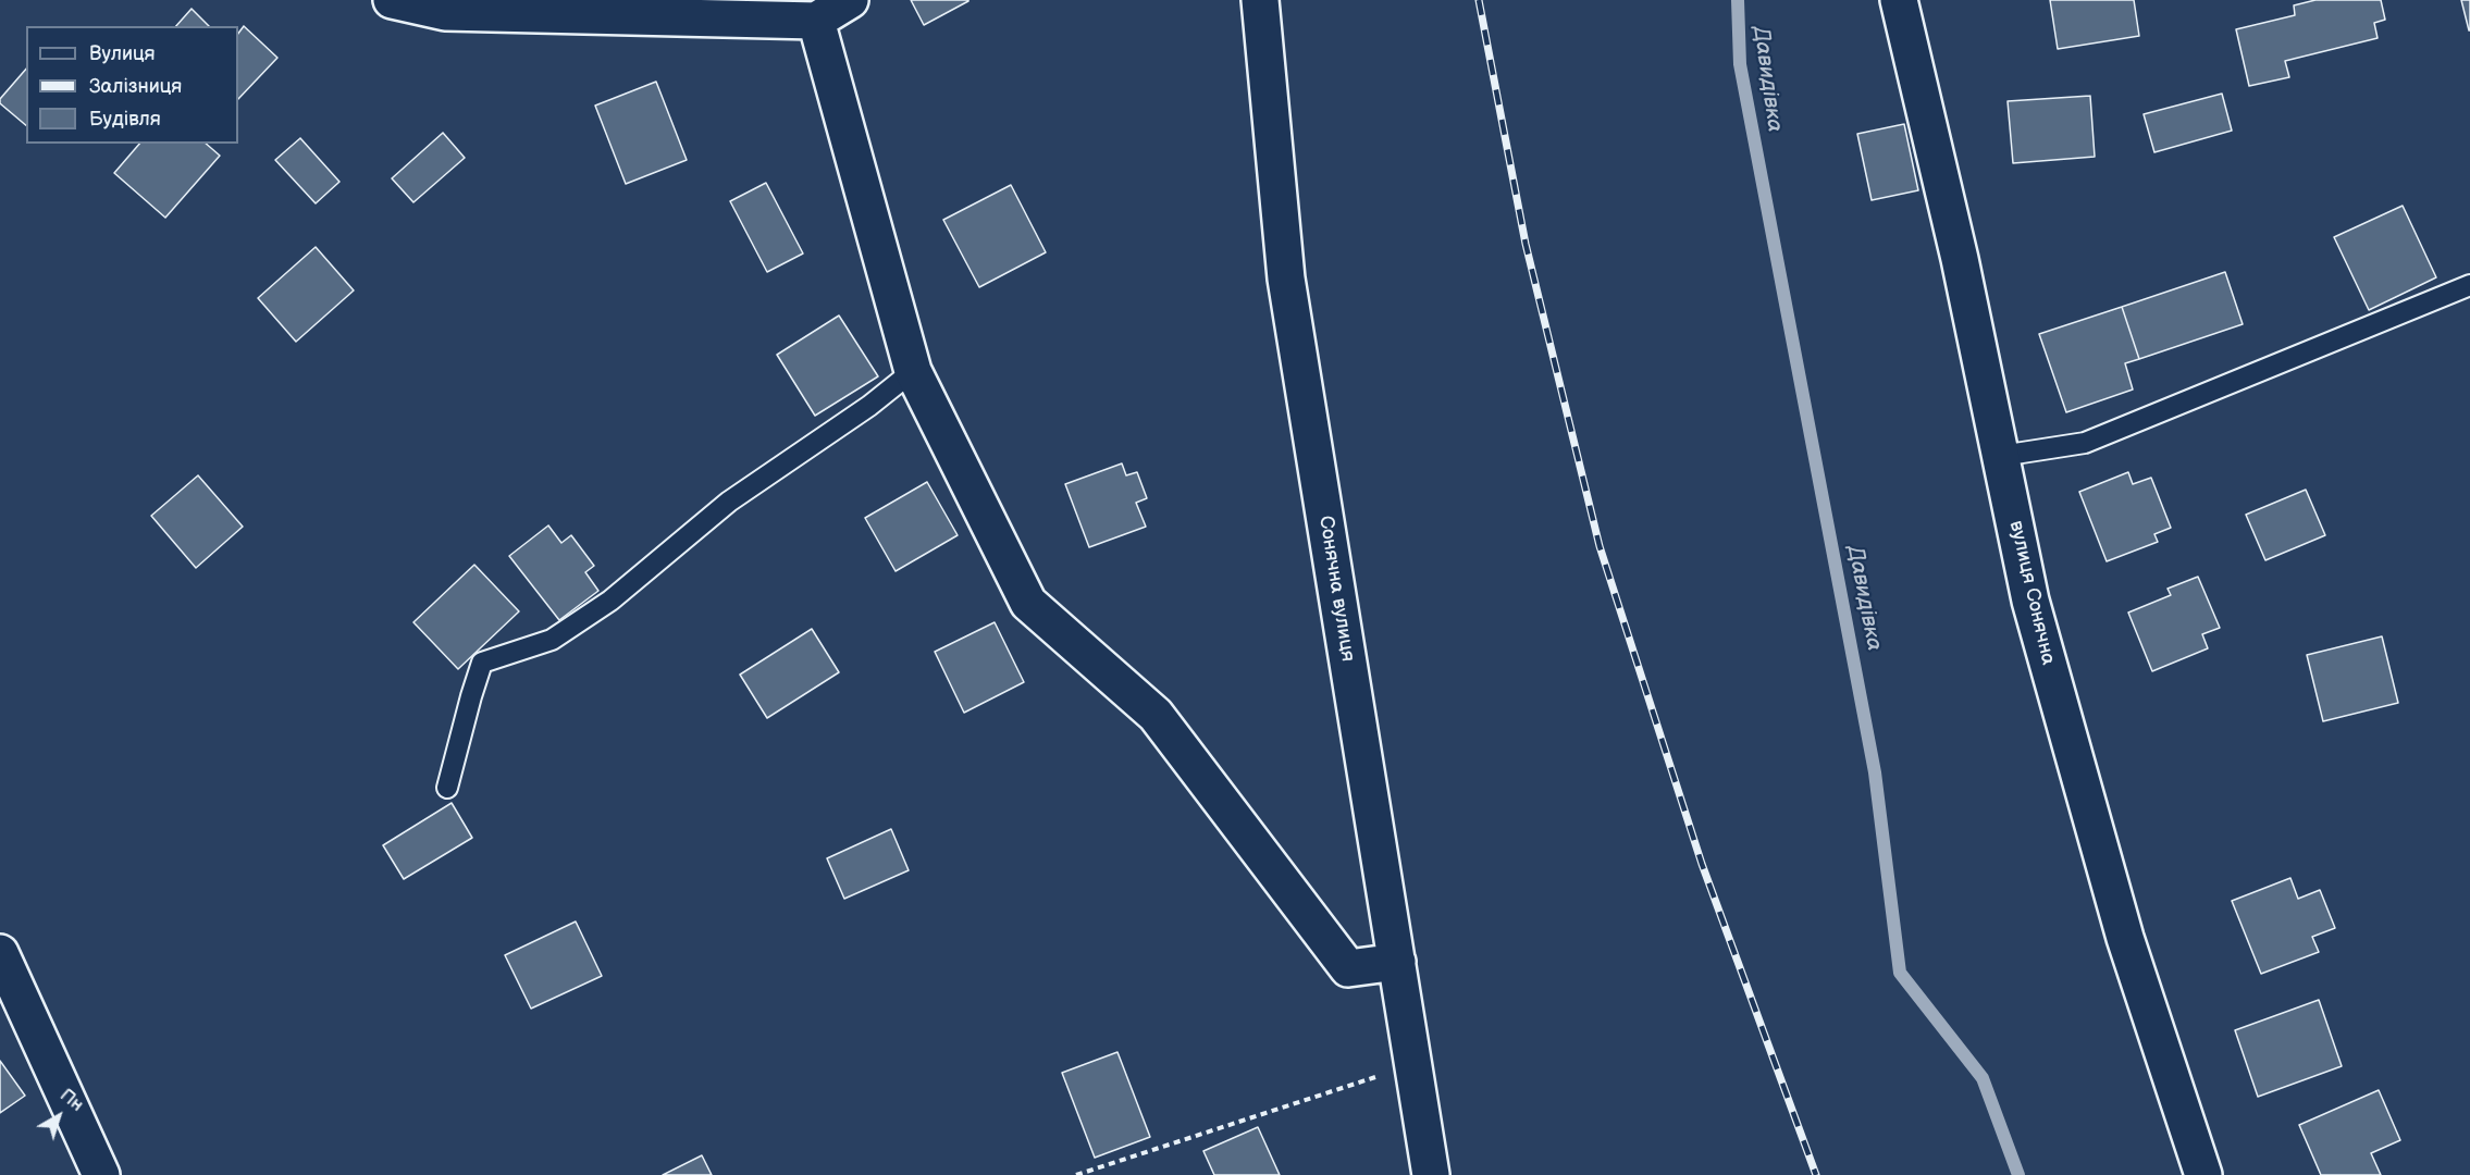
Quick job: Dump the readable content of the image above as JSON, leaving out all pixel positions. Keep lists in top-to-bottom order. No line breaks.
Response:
{"streets":{"street":["Сонячна вулиця","вулиця Сонячна"]},"water":["Давидівка"],"legend":["Вулиця","Залізниця","Будівля"],"north":"top right"}
